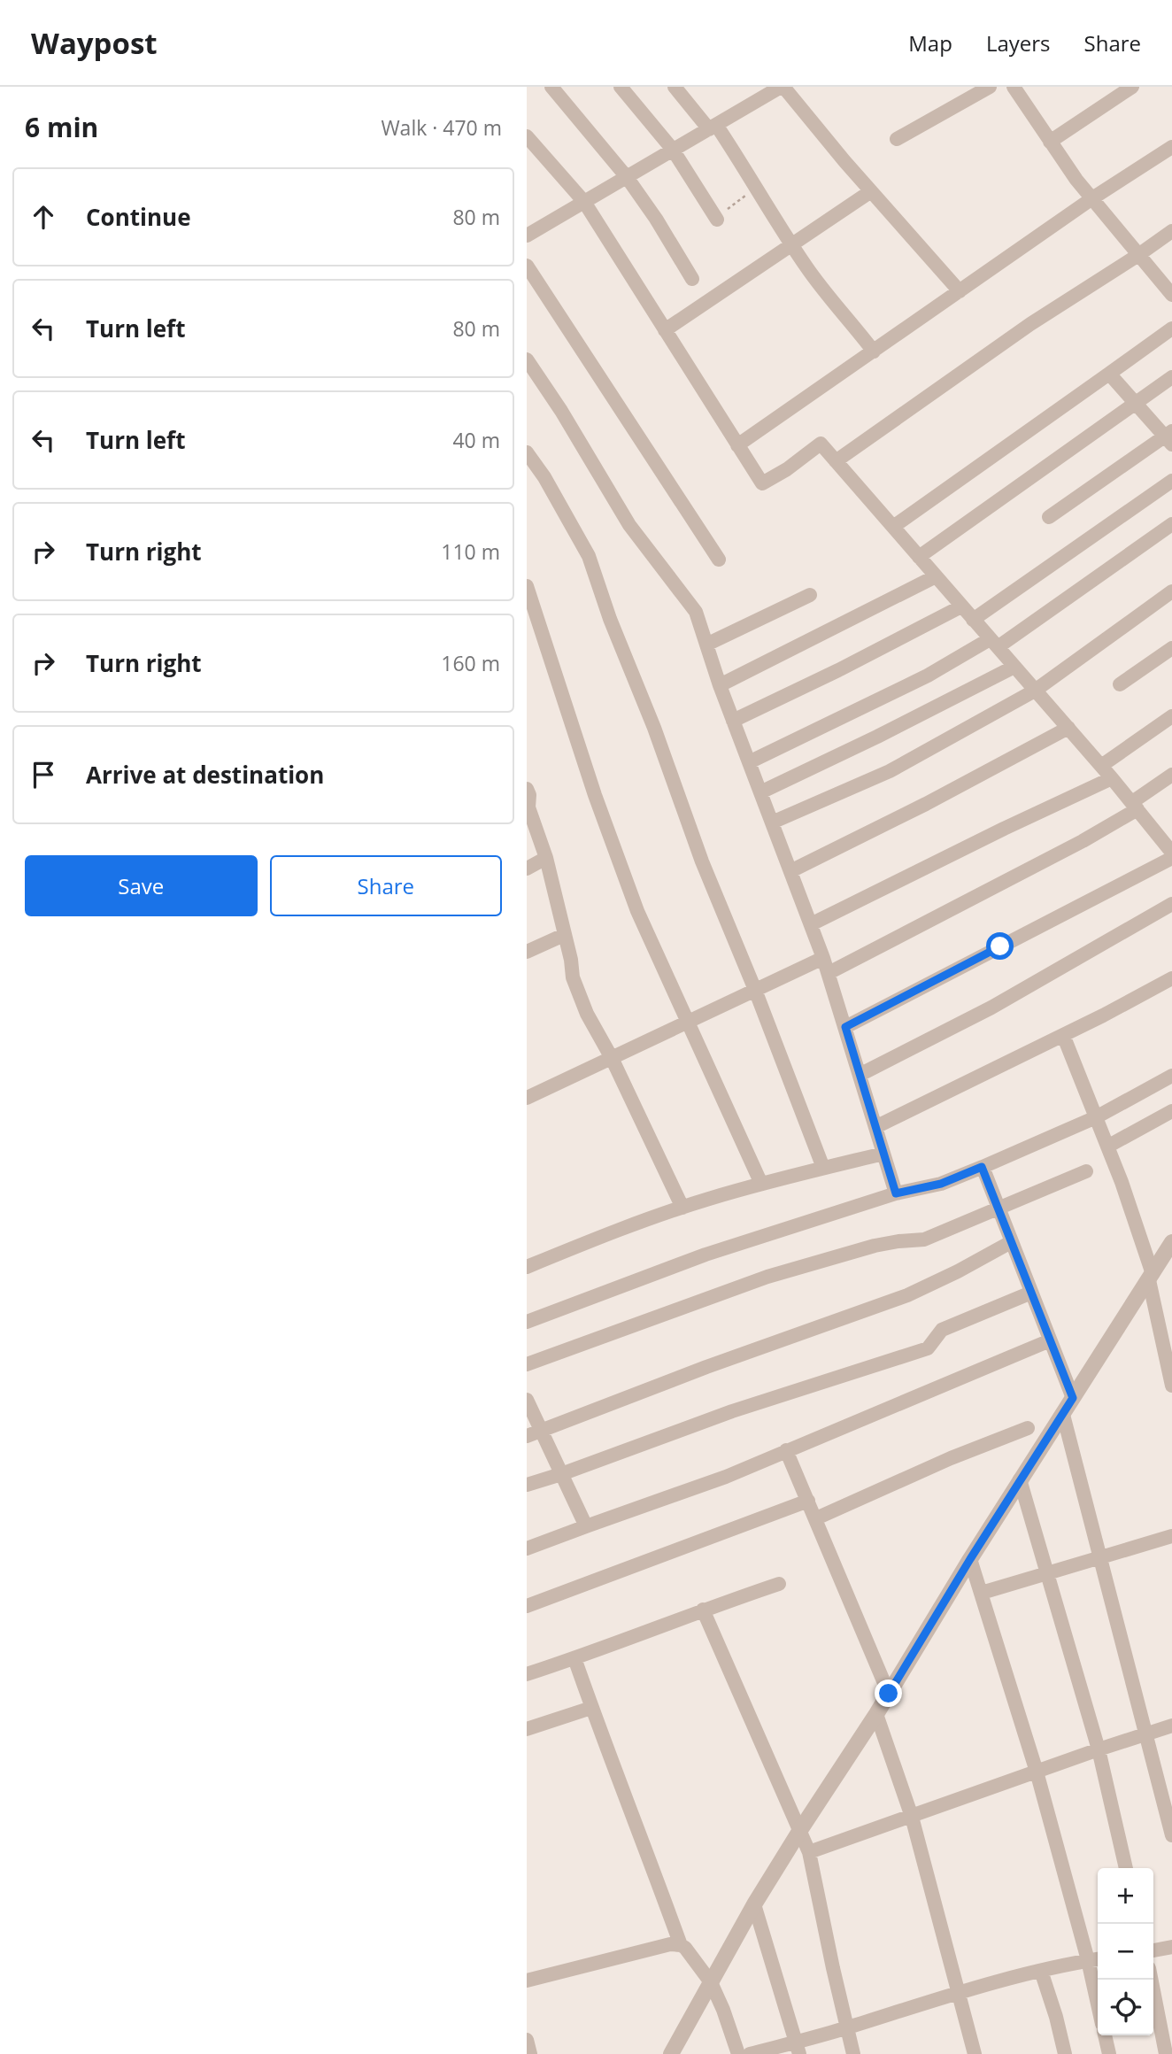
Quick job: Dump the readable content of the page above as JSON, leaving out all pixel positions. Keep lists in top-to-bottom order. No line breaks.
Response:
{"page":{"header":"Waypost","nav":["Map","Layers","Share"],"heading":["6 min","Walk · 470 m"],"list":[["Continue","80 m"],["Turn left","80 m"],["Turn left","40 m"],["Turn right","110 m"],["Turn right","160 m"],"Arrive at destination"],"buttons":["Save","Share"],"map_buttons":["+","−"]}}
